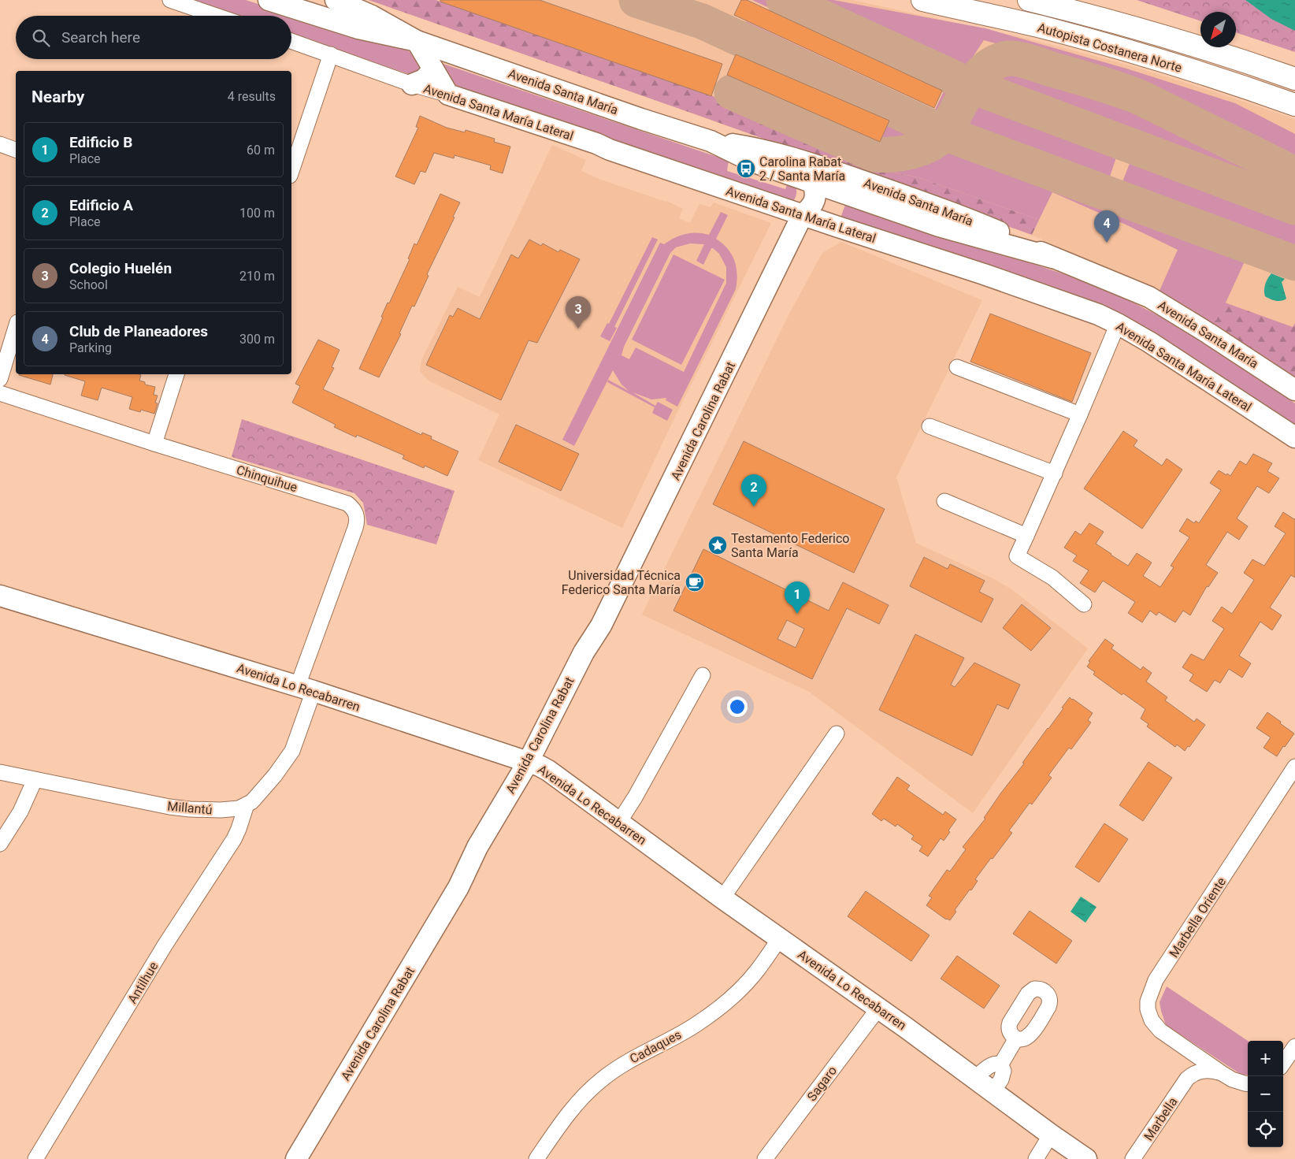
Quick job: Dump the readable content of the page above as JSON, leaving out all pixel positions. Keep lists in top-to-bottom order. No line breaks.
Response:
{"streets":{"highway":["Autopista Costanera Norte"],"street":["Avenida Santa María","Avenida Santa María Lateral","Avenida Carolina Rabat","Chinquihue","Avenida Lo Recabarren","Millantú","Marbella Oriente","Antilhue","Cadaques","Sagaro","Marbella"]},"crossings":[["Avenida Santa María","Avenida Carolina Rabat"],["Avenida Santa María Lateral","Avenida Carolina Rabat"],["Avenida Carolina Rabat","Avenida Lo Recabarren"],["Chinquihue","Avenida Lo Recabarren"],["Chinquihue","Millantú"],["Avenida Lo Recabarren","Millantú"],["Avenida Lo Recabarren","Cadaques"],["Avenida Lo Recabarren","Sagaro"],["Millantú","Antilhue"],["Marbella Oriente","Marbella"]],"places":{"bus stop":["Carolina Rabat 2 / Santa María"],"place":["Testamento Federico Santa María"],"cafe":["Universidad Técnica Federico Santa María"]},"north":"bottom left","page":{"search":"Search here","heading":["Nearby","4 results"],"list":[{"mark":"1","name":"Edificio B","note":"Place","value":"60 m"},{"mark":"2","name":"Edificio A","note":"Place","value":"100 m"},{"mark":"3","name":"Colegio Huelén","note":"School","value":"210 m"},{"mark":"4","name":"Club de Planeadores","note":"Parking","value":"300 m"}],"pins":["4","3","2","1"],"map_buttons":["+","−"]}}
